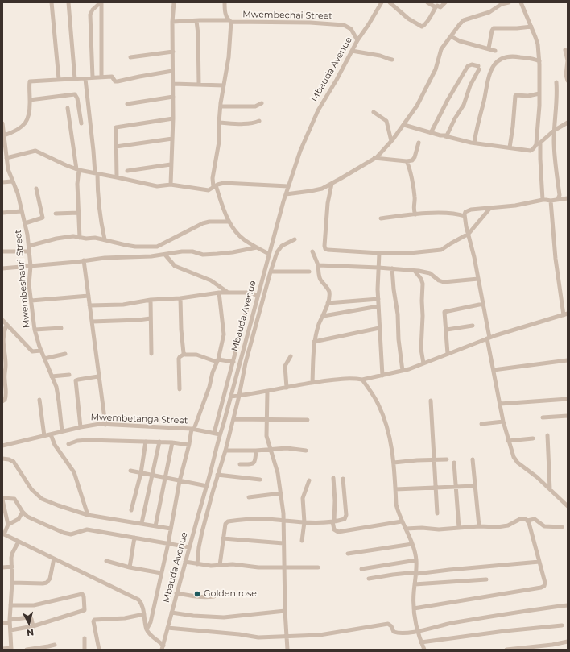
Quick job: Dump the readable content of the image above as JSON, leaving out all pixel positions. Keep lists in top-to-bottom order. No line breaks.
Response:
{"streets":{"street":["Mwembechai Street","Mbauda Avenue","Mwembeshauri Street","Mwembetanga Street"]},"crossings":[["Mwembechai Street","Mbauda Avenue"],["Mbauda Avenue","Mwembetanga Street"],["Mwembeshauri Street","Mwembetanga Street"]],"places":["Golden rose"],"north":"bottom"}
